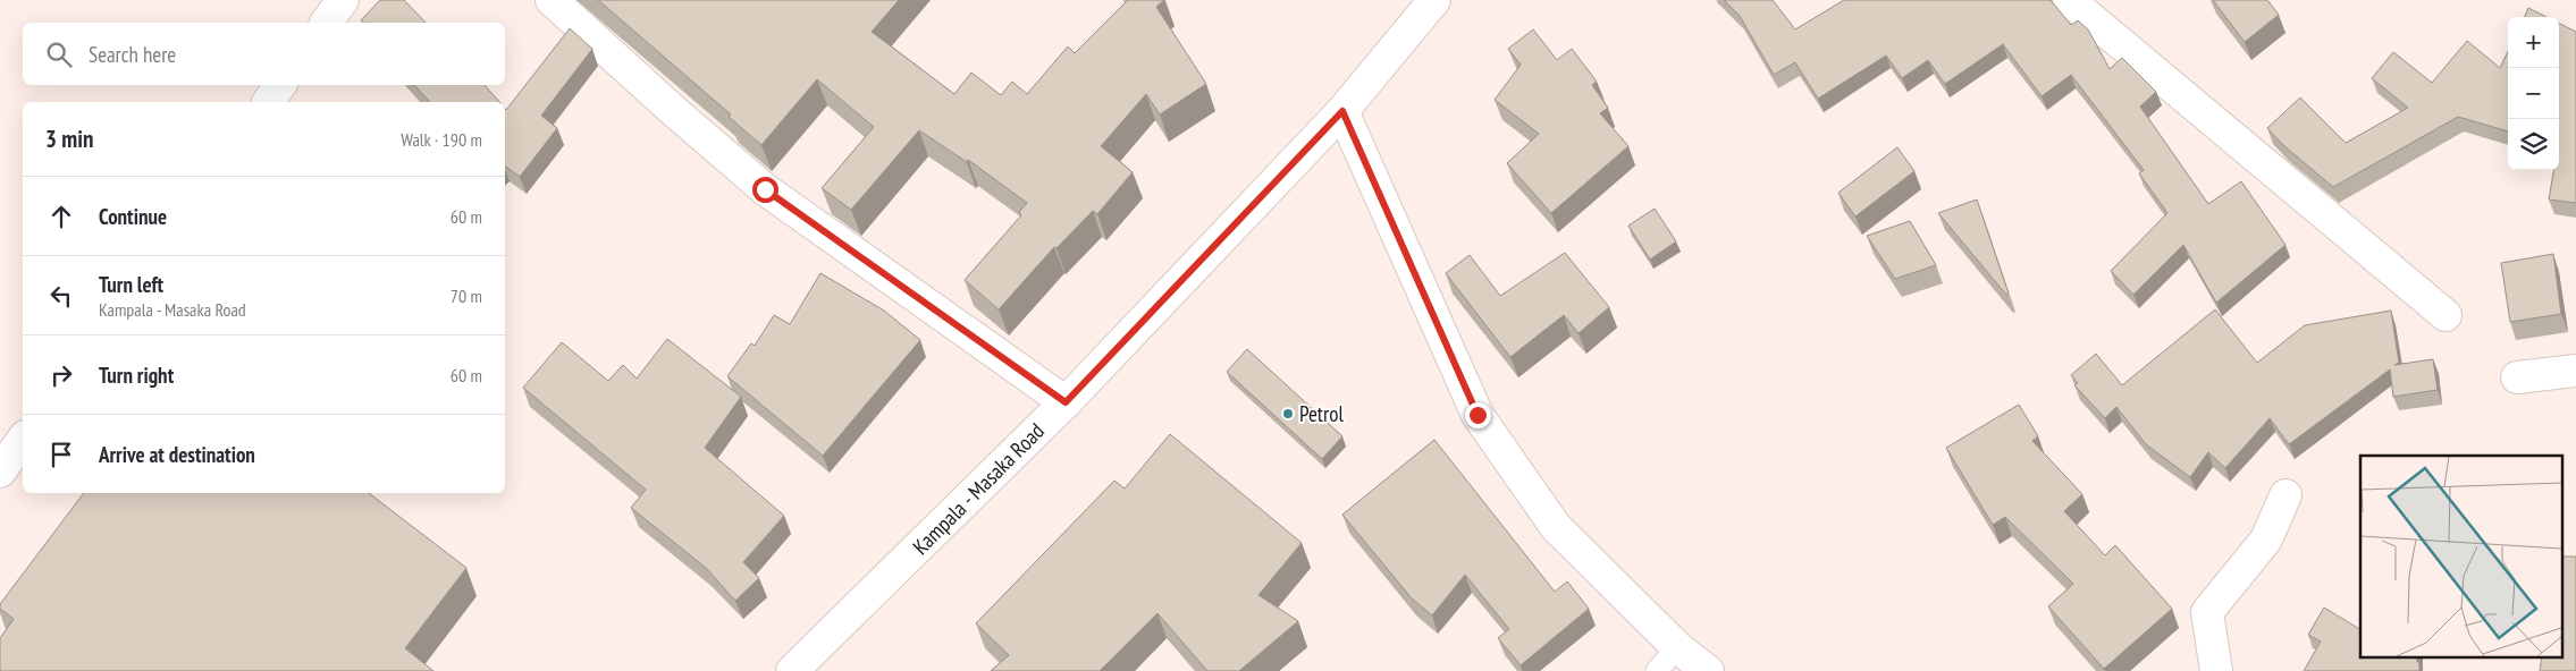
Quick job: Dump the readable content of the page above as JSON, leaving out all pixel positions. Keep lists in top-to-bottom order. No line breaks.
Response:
{"streets":{"street":["Kampala - Masaka Road"]},"places":["Petrol"],"page":{"map_buttons":["+","−"],"search":"Search here","heading":["3 min","Walk · 190 m"],"list":[["Continue","60 m"],["Turn left","Kampala - Masaka Road","70 m"],["Turn right","60 m"],"Arrive at destination"]}}
